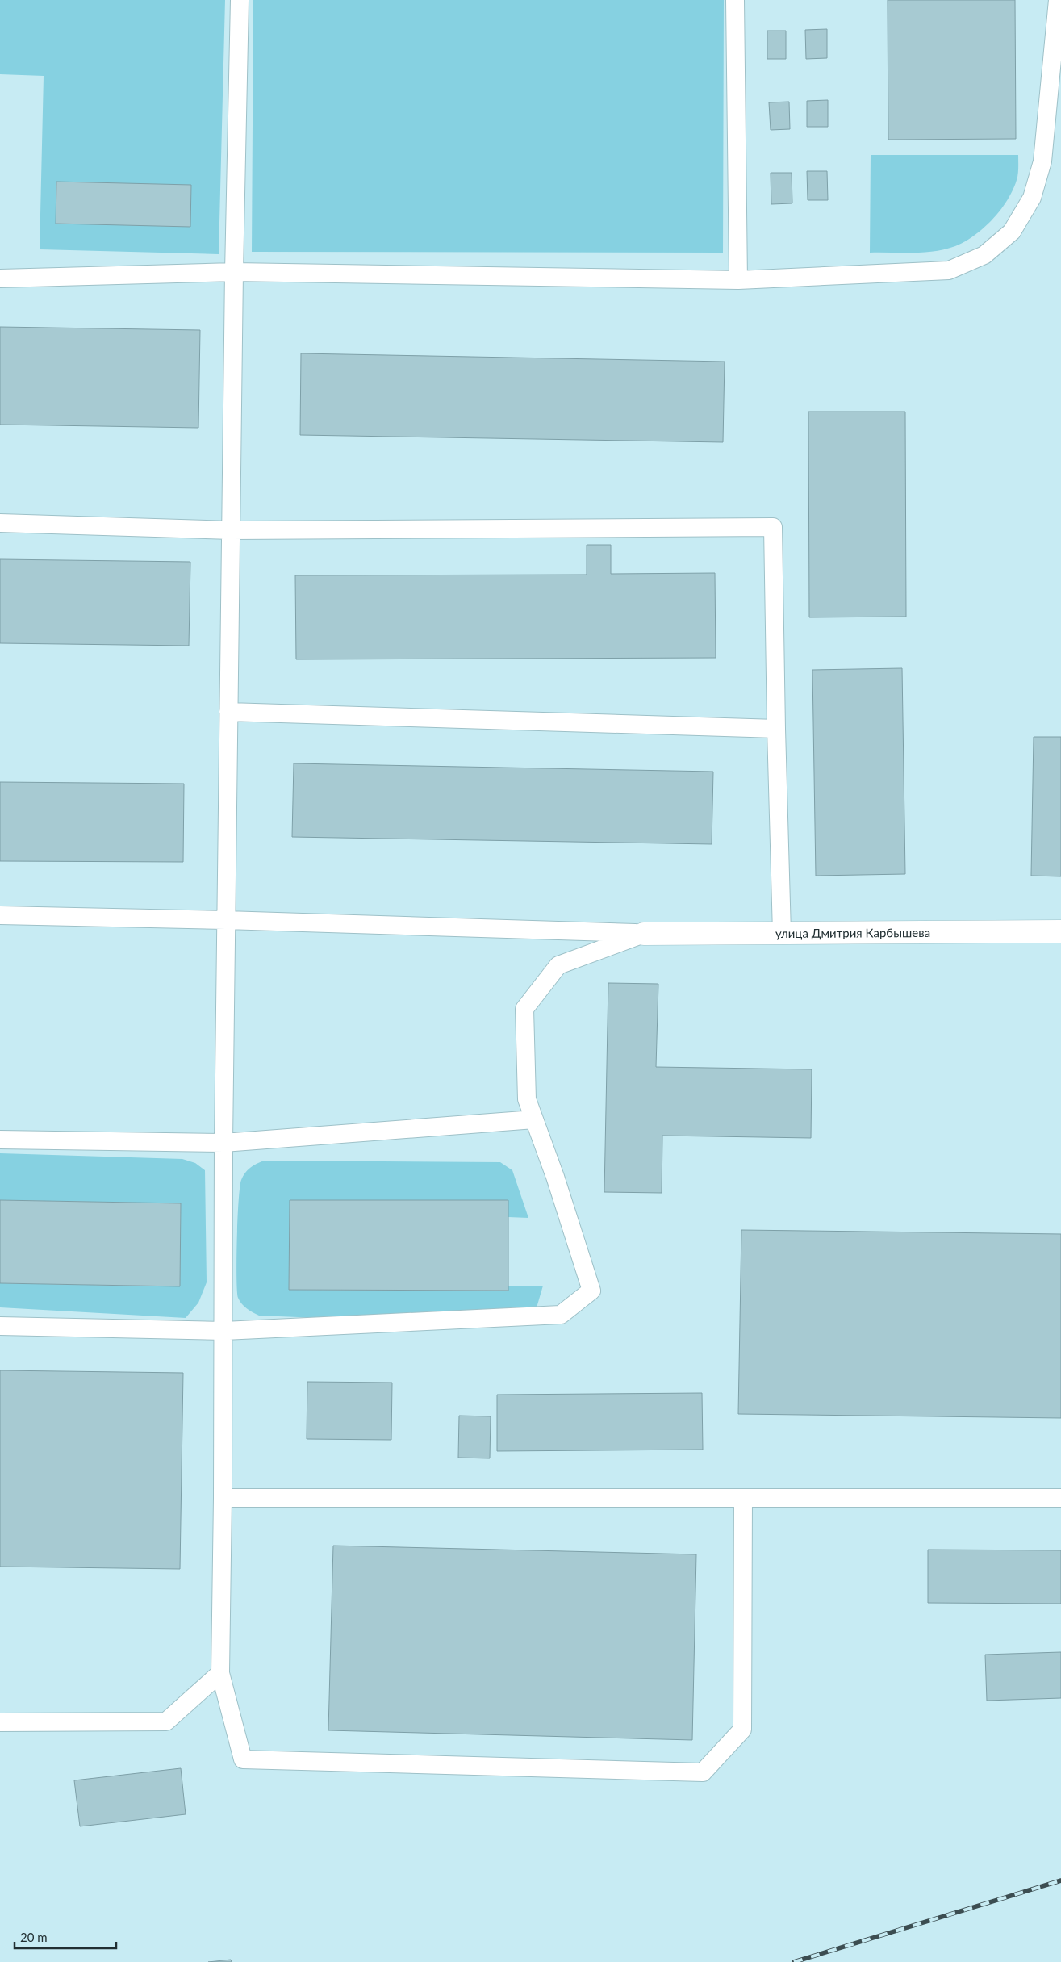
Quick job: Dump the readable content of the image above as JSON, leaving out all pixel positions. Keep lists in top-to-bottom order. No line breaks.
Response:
{"streets":{"street":["улица Дмитрия Карбышева"]},"scale_bar":"20 m"}
